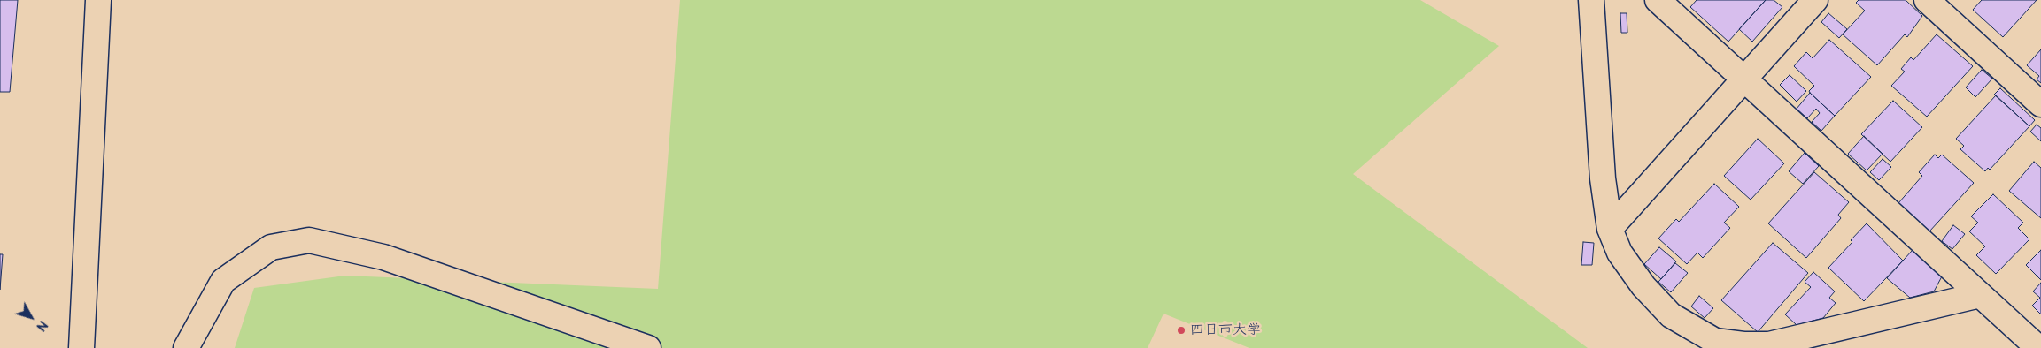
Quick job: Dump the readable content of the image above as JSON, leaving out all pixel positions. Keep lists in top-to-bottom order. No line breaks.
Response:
{"places":["四日市大学"],"north":"bottom right"}
